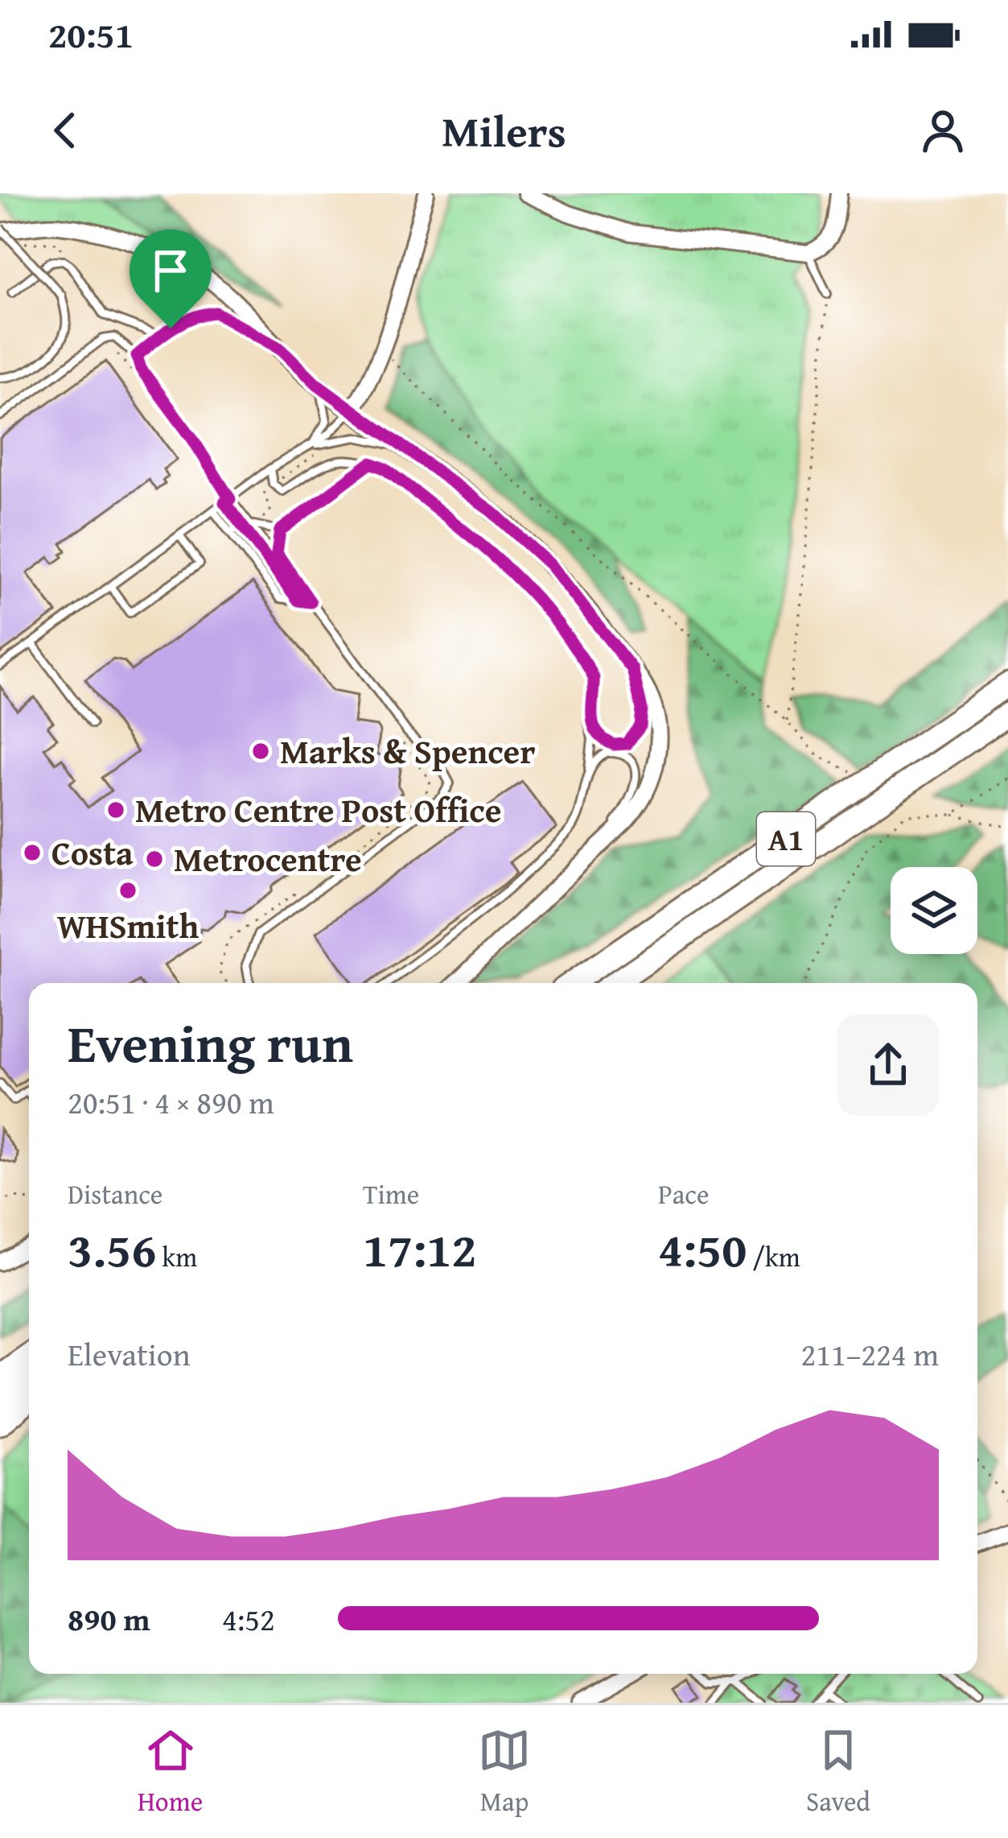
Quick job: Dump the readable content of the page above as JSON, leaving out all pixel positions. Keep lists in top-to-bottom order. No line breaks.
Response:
{"streets":{"highway":["A1"]},"places":["Marks & Spencer","Metro Centre Post Office","Costa","Metrocentre","WHSmith"],"page":{"status":"20:51","header":"Milers","heading":["Evening run","20:51 · 4 × 890 m"],"stats":[["Distance","3.56 km"],["Time","17:12"],["Pace","4:50 /km"]],"chart":["Elevation","211–224 m"],"list":[{"name":"890 m","note":"4:52"}],"tabs":["Home","Map","Saved"]}}
